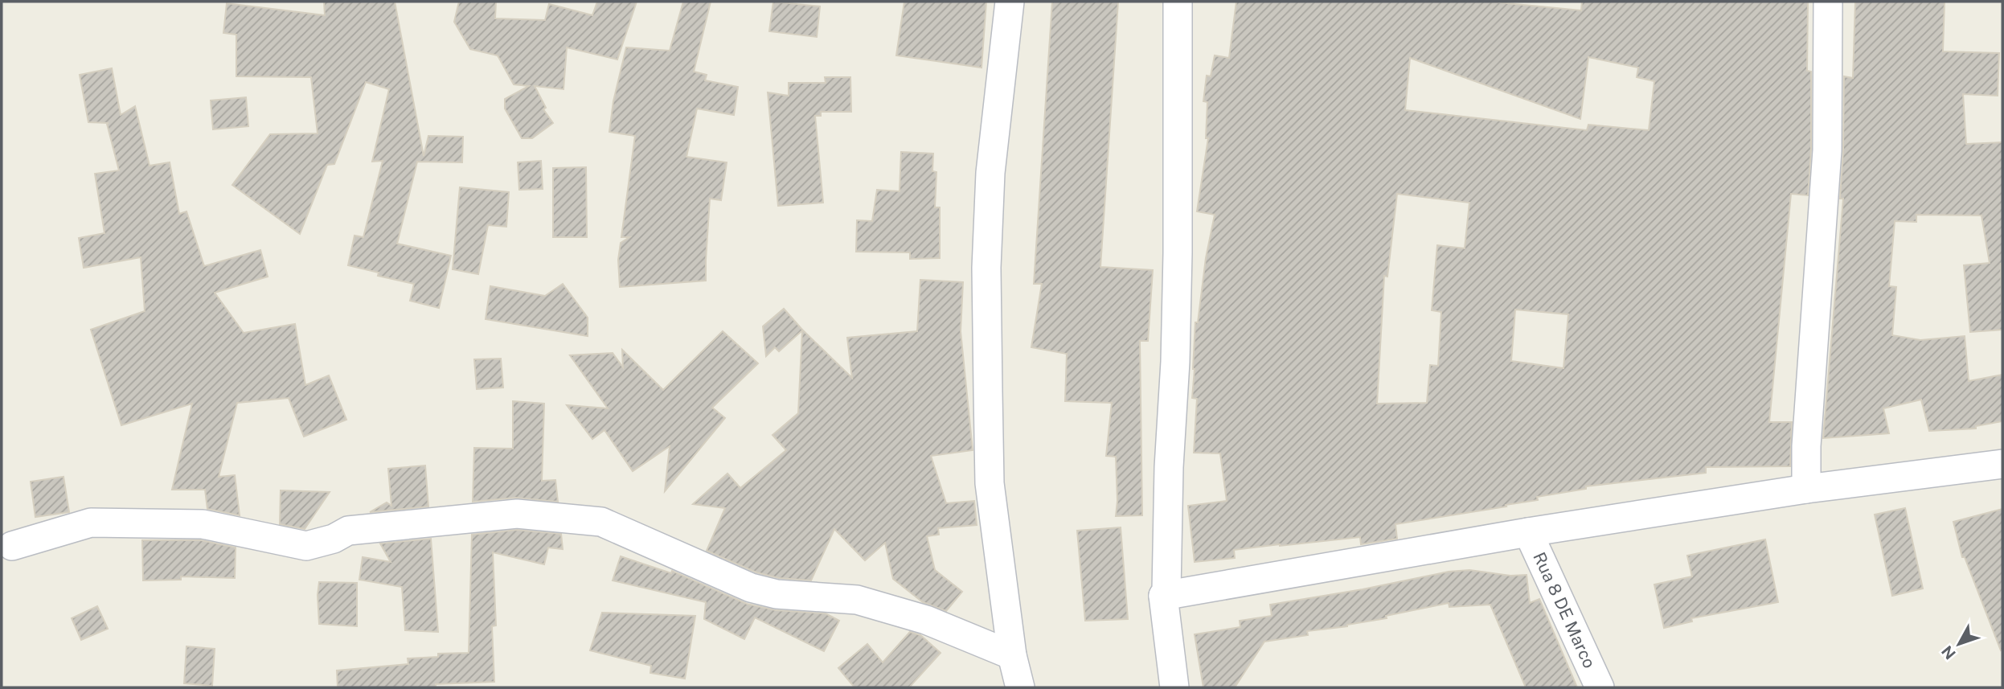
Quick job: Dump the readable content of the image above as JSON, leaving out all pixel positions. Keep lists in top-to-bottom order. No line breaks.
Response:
{"streets":{"street":["Rua 8 DE Marco"]},"north":"bottom left"}
